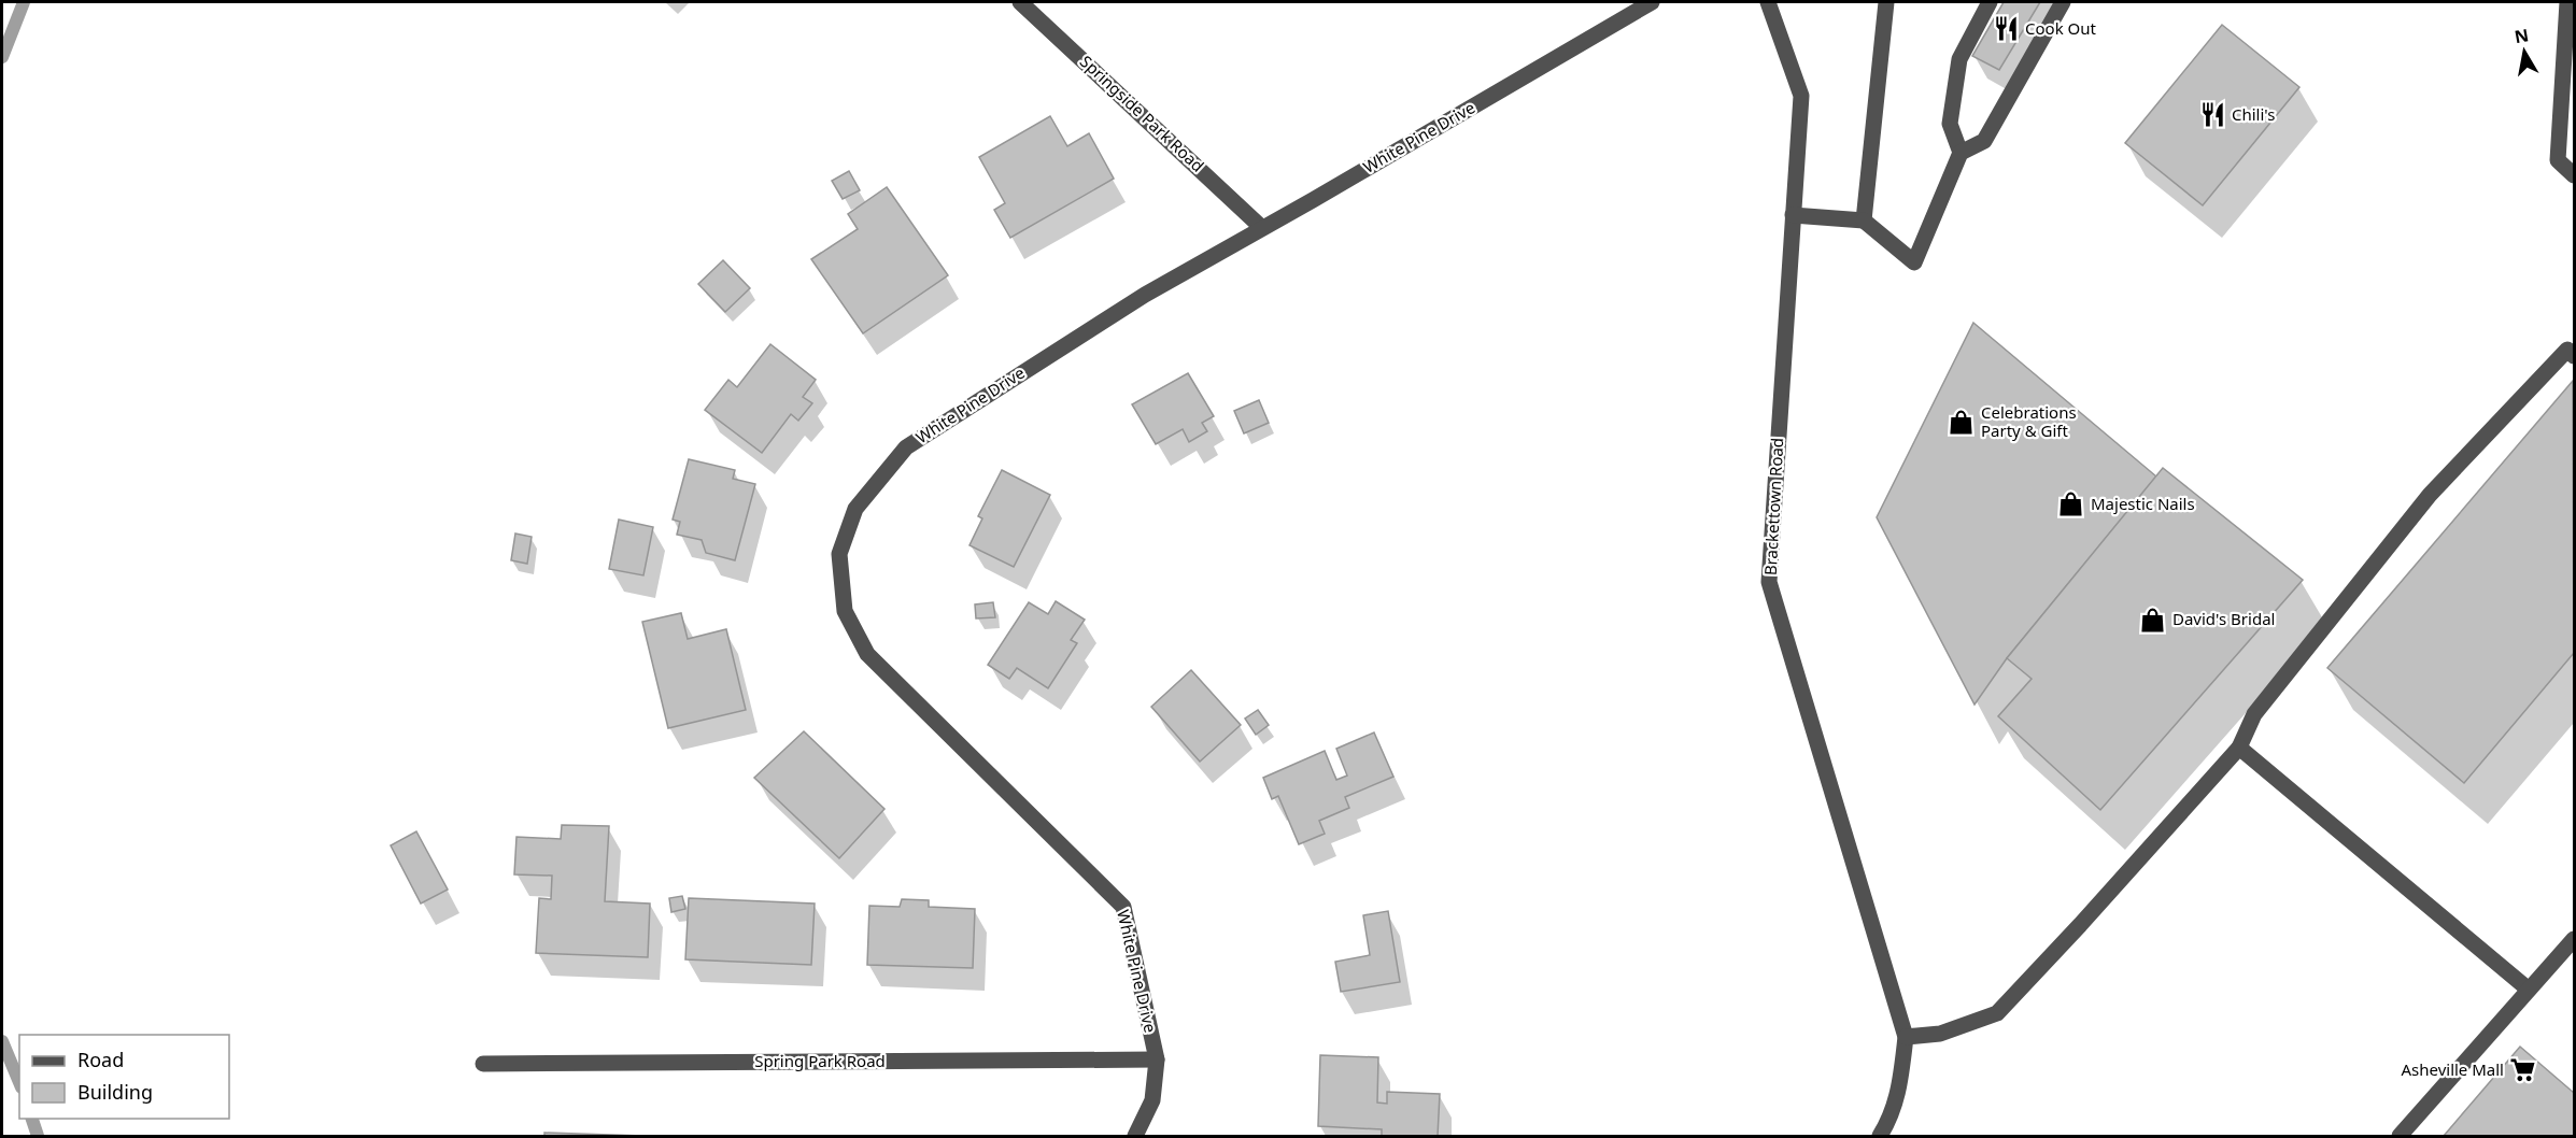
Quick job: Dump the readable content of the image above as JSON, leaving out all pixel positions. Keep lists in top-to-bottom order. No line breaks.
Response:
{"streets":{"street":["Springside Park Road","White Pine Drive","Brackettown Road","Spring Park Road"]},"crossings":[["Springside Park Road","White Pine Drive"],["White Pine Drive","Spring Park Road"]],"places":{"restaurant":["Cook Out","Chili's"],"shop":["Celebrations Party & Gift","Majestic Nails","David's Bridal"],"supermarket":["Asheville Mall"]},"legend":["Road","Building"],"north":"top"}
